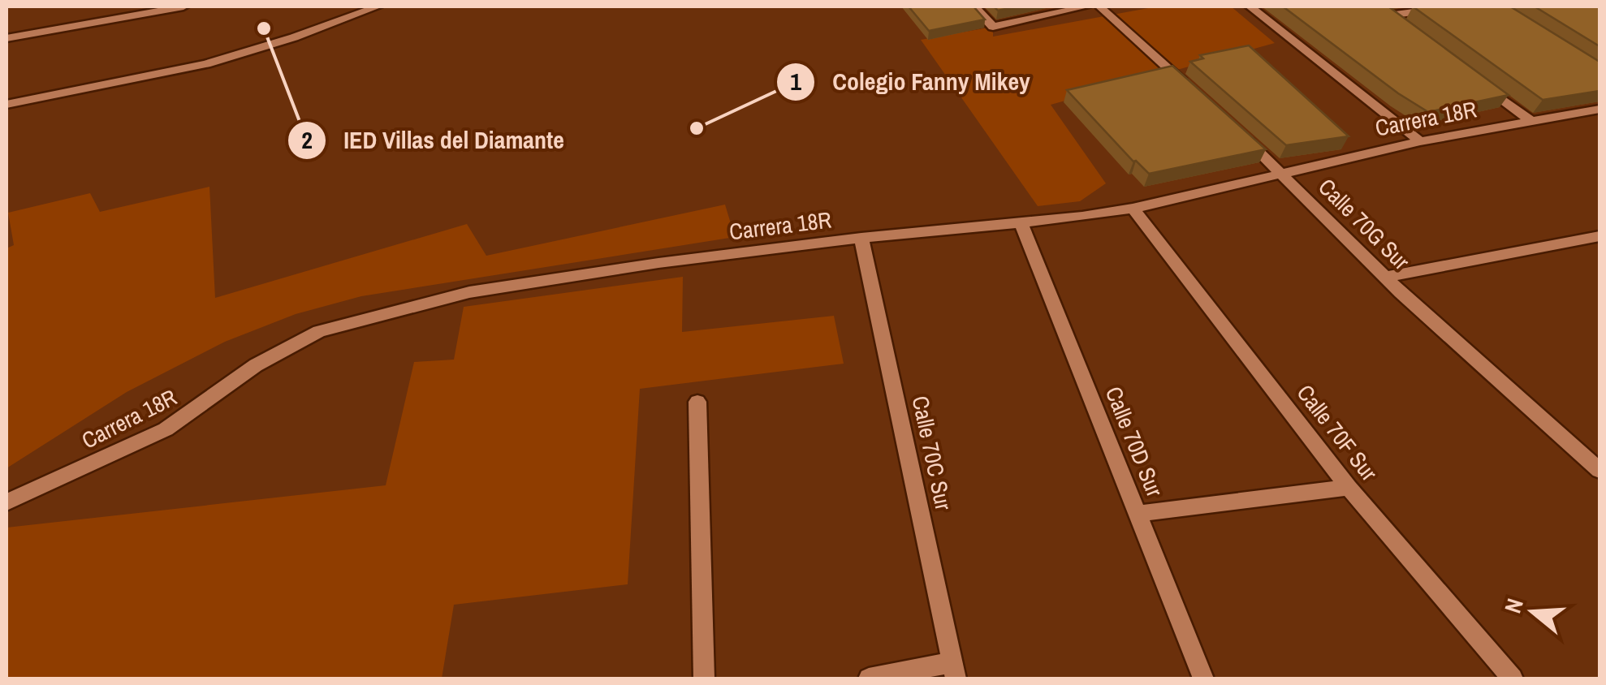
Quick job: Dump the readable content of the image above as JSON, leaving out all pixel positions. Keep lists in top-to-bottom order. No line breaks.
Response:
{"streets":{"street":["Carrera 18R","Calle 70G Sur","Calle 70F Sur","Calle 70D Sur","Calle 70C Sur"]},"crossings":[["Carrera 18R","Calle 70G Sur"],["Carrera 18R","Calle 70F Sur"],["Carrera 18R","Calle 70D Sur"],["Carrera 18R","Calle 70C Sur"]],"places":["IED Villas del Diamante","Colegio Fanny Mikey"],"north":"left"}
